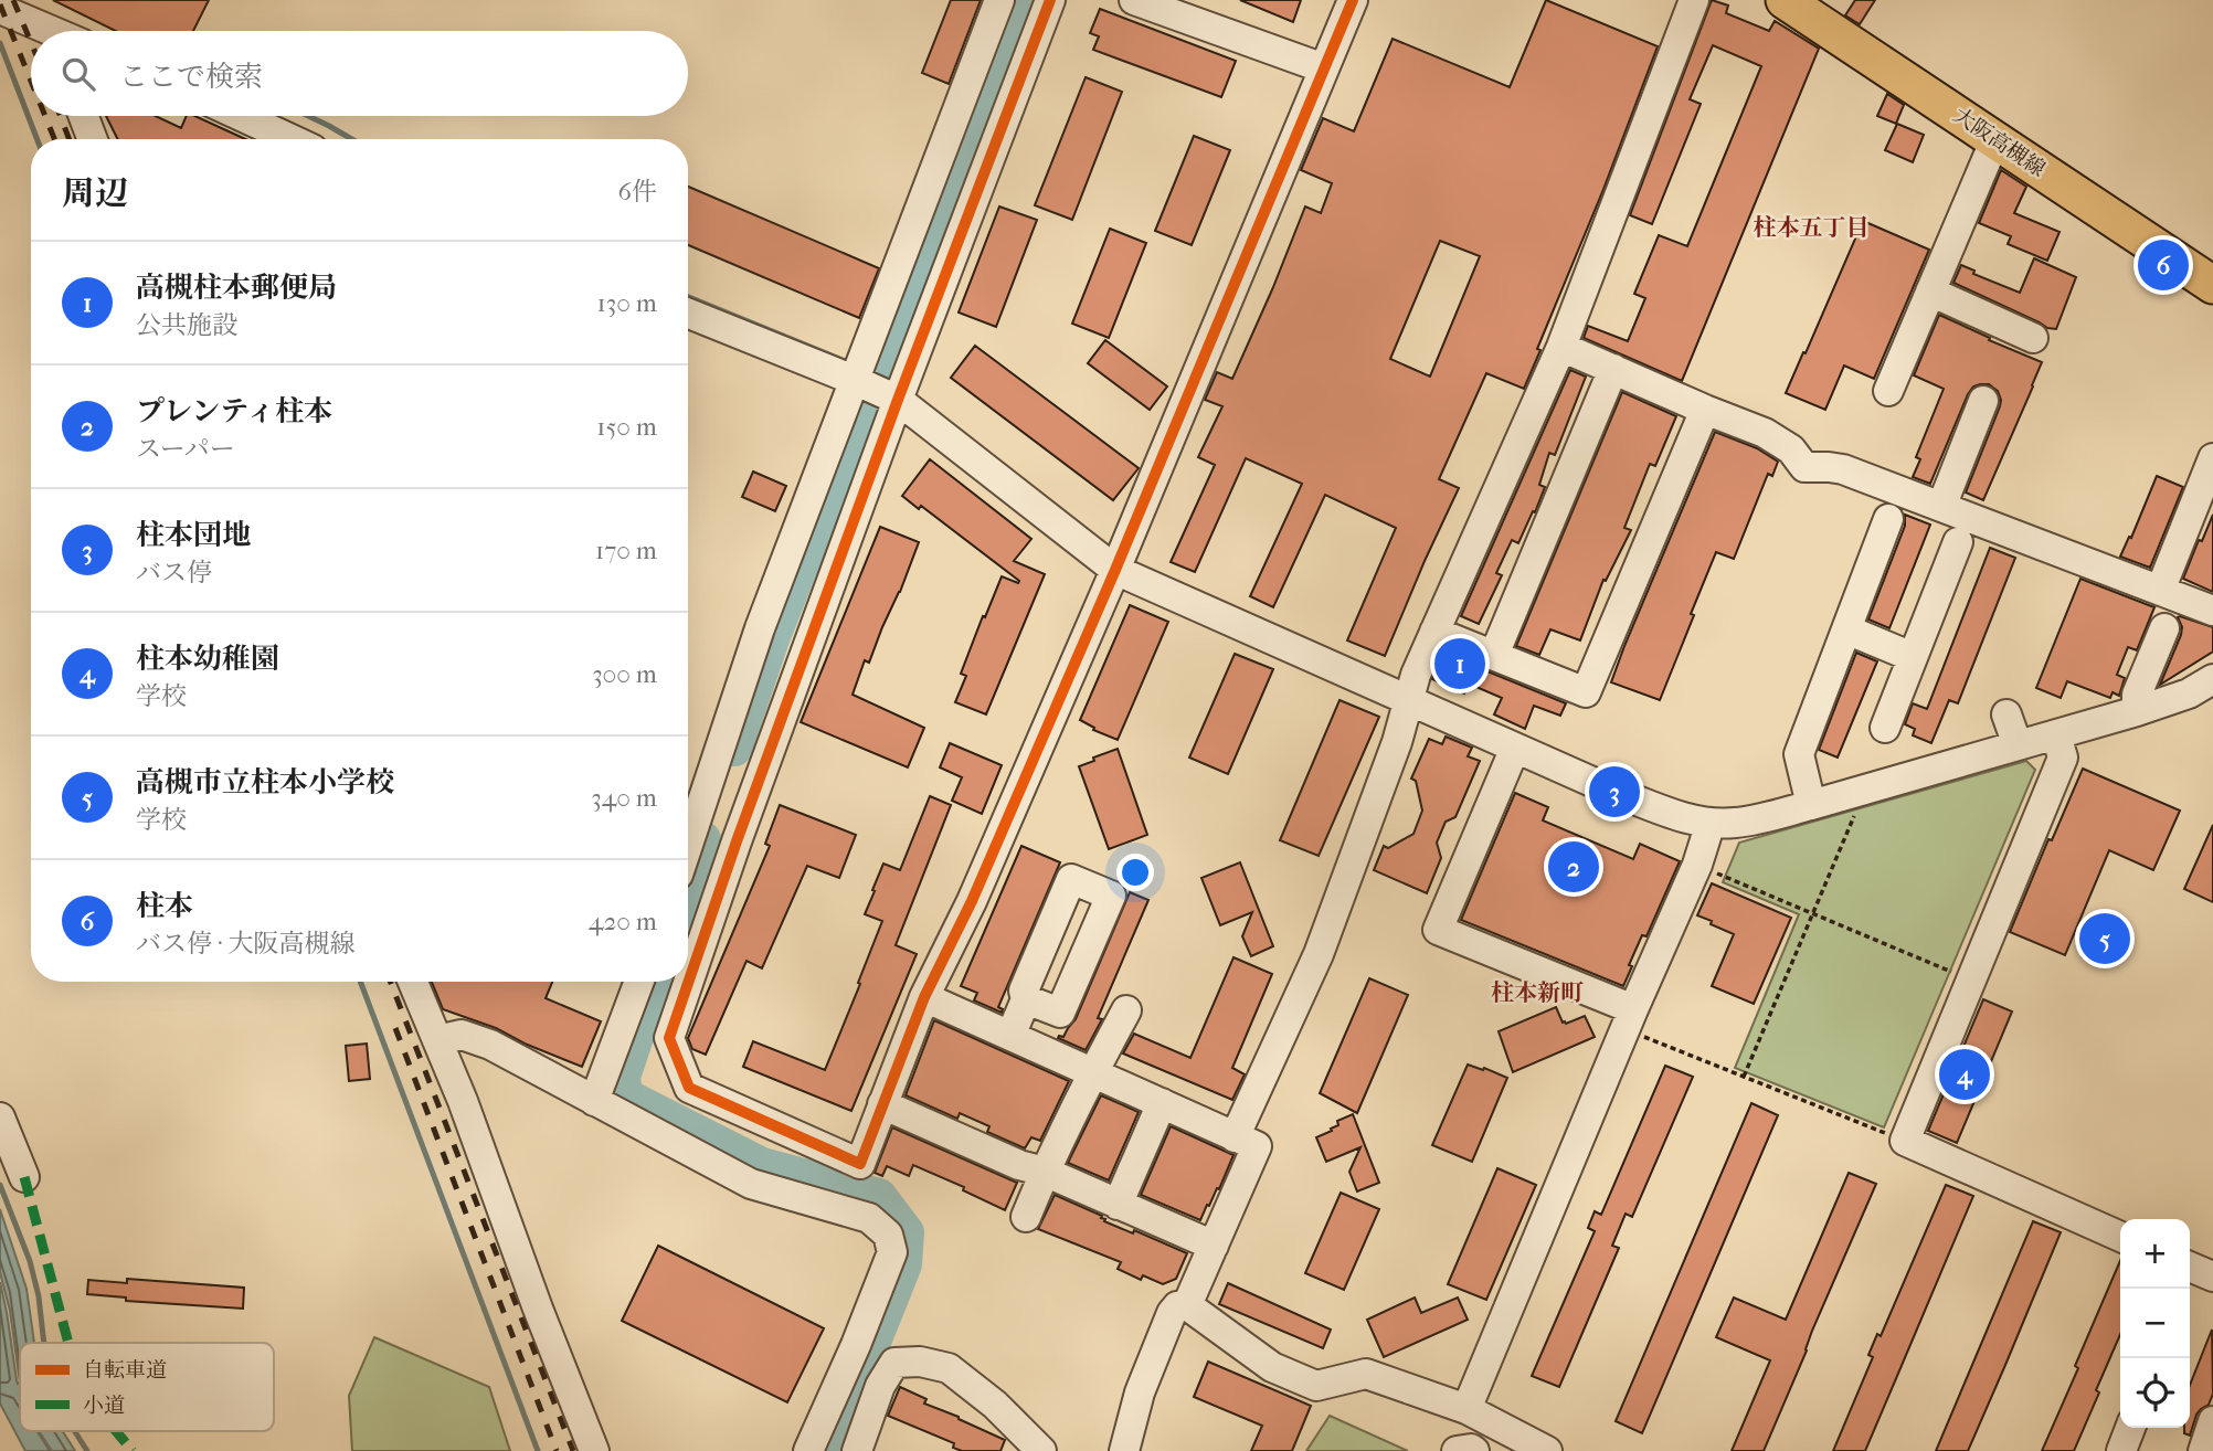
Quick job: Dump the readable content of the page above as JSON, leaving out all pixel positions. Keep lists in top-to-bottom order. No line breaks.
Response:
{"streets":{"main road":["大阪高槻線"]},"districts":["柱本五丁目","柱本新町"],"legend":["自転車道","小道"],"page":{"search":"ここで検索","heading":["周辺","6件"],"pins":["6","1","3","2","5","4"],"list":[{"mark":"1","name":"高槻柱本郵便局","note":"公共施設","value":"130 m"},{"mark":"2","name":"プレンティ柱本","note":"スーパー","value":"150 m"},{"mark":"3","name":"柱本団地","note":"バス停","value":"170 m"},{"mark":"4","name":"柱本幼稚園","note":"学校","value":"300 m"},{"mark":"5","name":"高槻市立柱本小学校","note":"学校","value":"340 m"},{"mark":"6","name":"柱本","note":"バス停 · 大阪高槻線","value":"420 m"}],"map_buttons":["+","−"]}}
